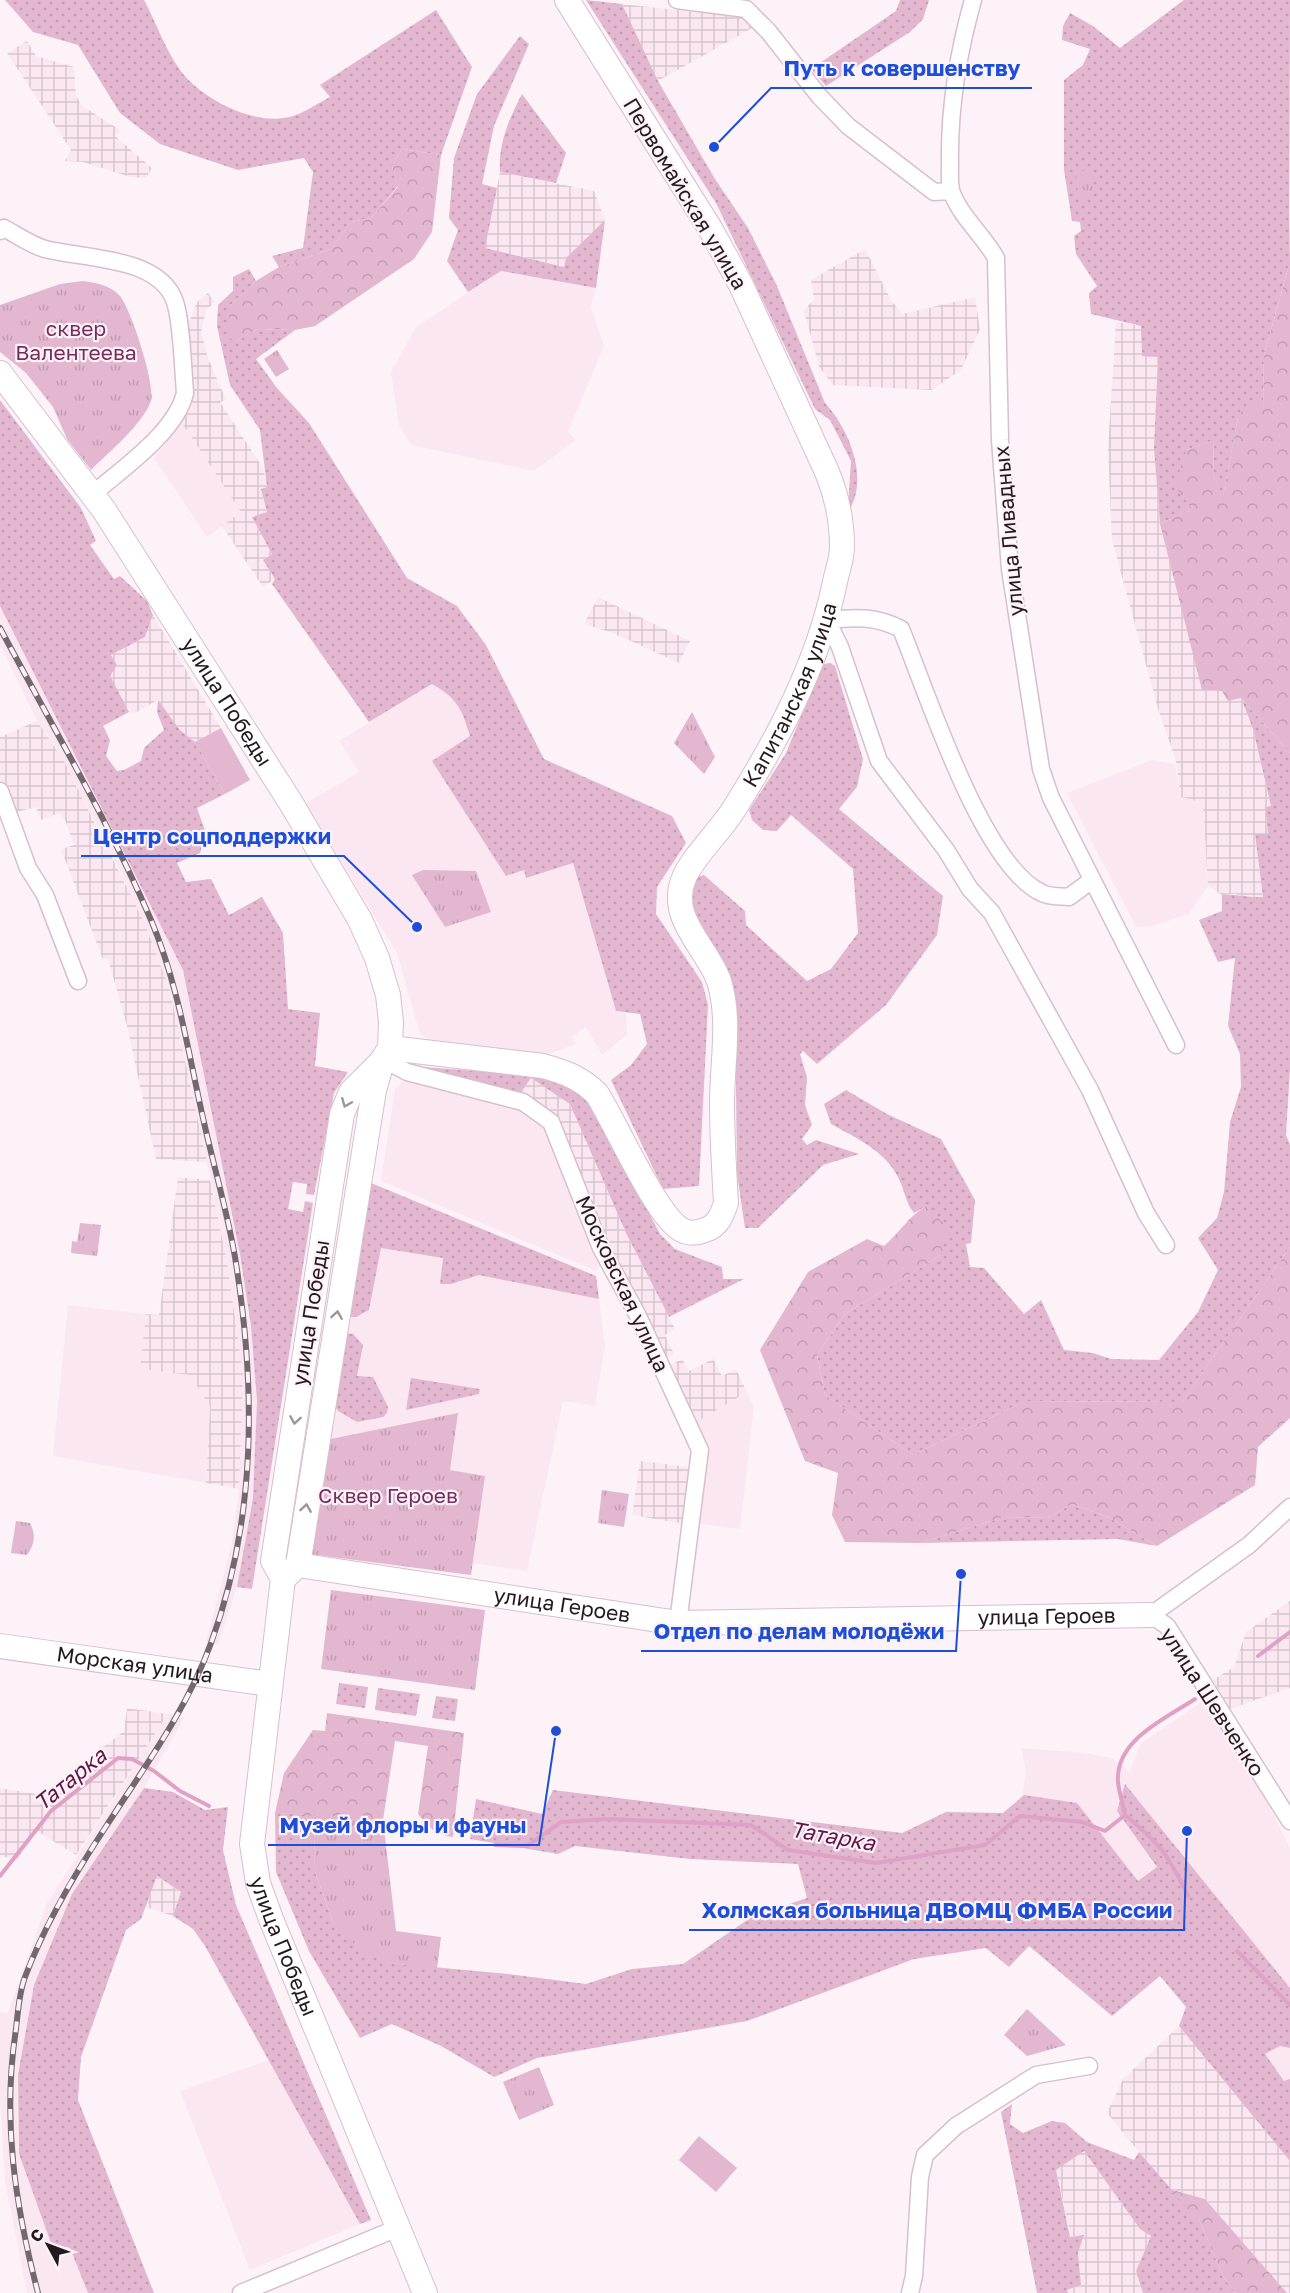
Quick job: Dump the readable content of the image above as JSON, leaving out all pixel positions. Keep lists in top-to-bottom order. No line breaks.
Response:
{"streets":{"street":["Первомайская улица","улица Ливадных","Капитанская улица","улица Победы","Московская улица","улица Героев","Морская улица","улица Шевченко"]},"crossings":[["Первомайская улица","Капитанская улица"],["Капитанская улица","улица Победы"],["Капитанская улица","Московская улица"],["улица Победы","Московская улица"],["улица Победы","улица Героев"],["улица Победы","Морская улица"],["Московская улица","улица Героев"],["улица Героев","улица Шевченко"]],"water":["Татарка"],"parks":["сквер Валентеева","Сквер Героев"],"places":["Путь к совершенству","Центр соцподдержки","Отдел по делам молодёжи","Музей флоры и фауны","Холмская больница ДВОМЦ ФМБА России"],"north":"top left"}
